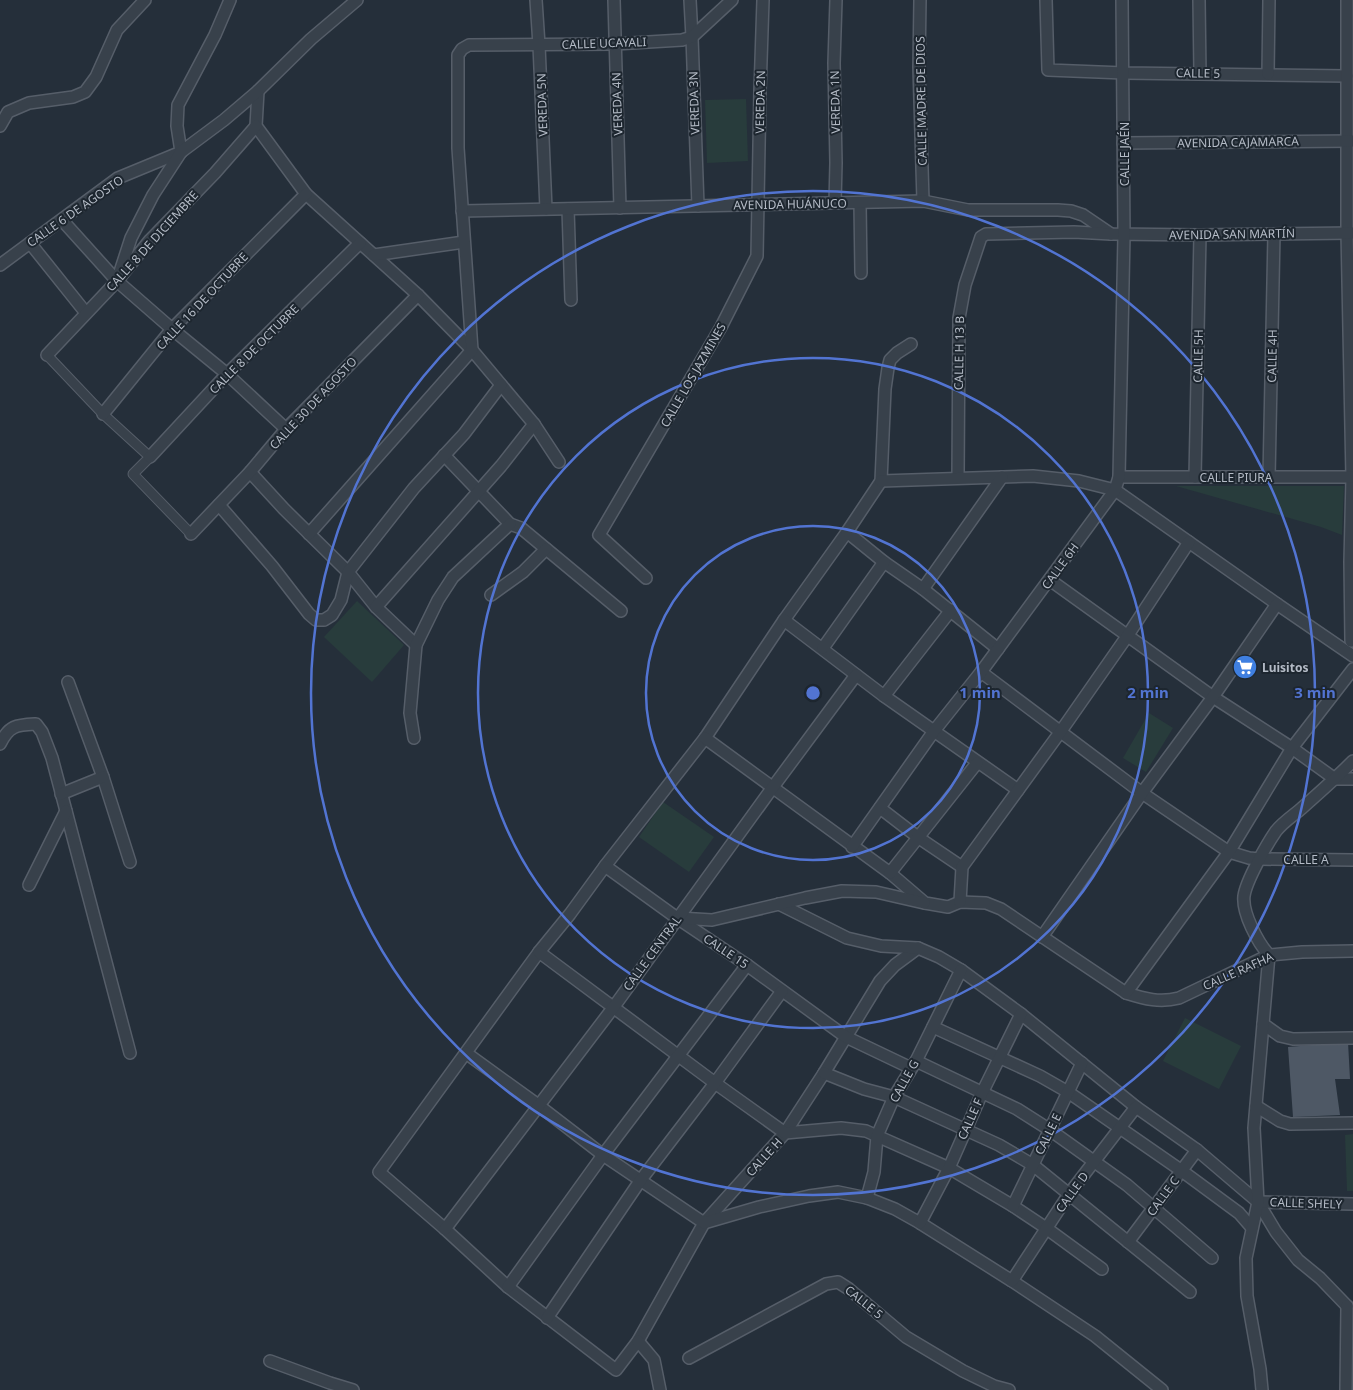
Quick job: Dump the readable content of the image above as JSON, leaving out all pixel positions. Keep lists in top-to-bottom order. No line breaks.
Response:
{"streets":{"street":["CALLE UCAYALI","CALLE 5","CALLE MADRE DE DIOS","VEREDA 2N","VEREDA 1N","VEREDA 3N","VEREDA 4N","VEREDA 5N","AVENIDA CAJAMARCA","CALLE JAÉN","AVENIDA HUÁNUCO","CALLE 6 DE AGOSTO","AVENIDA SAN MARTÍN","CALLE 8 DE DICIEMBRE","CALLE 16 DE OCTUBRE","CALLE 8 DE OCTUBRE","CALLE H 13 B","CALLE 5H","CALLE 4H","CALLE LOS JAZMINES","CALLE 30 DE AGOSTO","CALLE PIURA","CALLE 6H","CALLE A","CALLE 15","CALLE CENTRAL","CALLE RAFHA","CALLE G","CALLE F","CALLE E","CALLE H","CALLE D","CALLE C","CALLE SHELY"]},"crossings":[["CALLE UCAYALI","VEREDA 3N"],["CALLE UCAYALI","VEREDA 4N"],["CALLE UCAYALI","VEREDA 5N"],["CALLE UCAYALI","AVENIDA HUÁNUCO"],["CALLE 5","CALLE JAÉN"],["CALLE MADRE DE DIOS","AVENIDA HUÁNUCO"],["VEREDA 2N","AVENIDA HUÁNUCO"],["VEREDA 2N","CALLE LOS JAZMINES"],["VEREDA 1N","AVENIDA HUÁNUCO"],["VEREDA 3N","AVENIDA HUÁNUCO"],["VEREDA 4N","AVENIDA HUÁNUCO"],["VEREDA 5N","AVENIDA HUÁNUCO"],["AVENIDA CAJAMARCA","CALLE JAÉN"],["CALLE JAÉN","AVENIDA SAN MARTÍN"],["CALLE JAÉN","CALLE 6H"],["AVENIDA HUÁNUCO","AVENIDA SAN MARTÍN"],["AVENIDA HUÁNUCO","CALLE LOS JAZMINES"],["AVENIDA SAN MARTÍN","CALLE H 13 B"],["AVENIDA SAN MARTÍN","CALLE 5H"],["AVENIDA SAN MARTÍN","CALLE 4H"],["AVENIDA SAN MARTÍN","CALLE 6H"],["CALLE 5H","CALLE PIURA"],["CALLE 4H","CALLE PIURA"],["CALLE PIURA","CALLE 6H"],["CALLE 6H","CALLE A"],["CALLE 15","CALLE CENTRAL"],["CALLE 15","CALLE RAFHA"],["CALLE 15","CALLE G"],["CALLE 15","CALLE F"],["CALLE 15","CALLE E"],["CALLE 15","CALLE H"],["CALLE 15","CALLE D"],["CALLE 15","CALLE C"],["CALLE CENTRAL","CALLE RAFHA"]],"places":{"supermarket":["Luisitos"]},"rings":["1 min","2 min","3 min"]}
